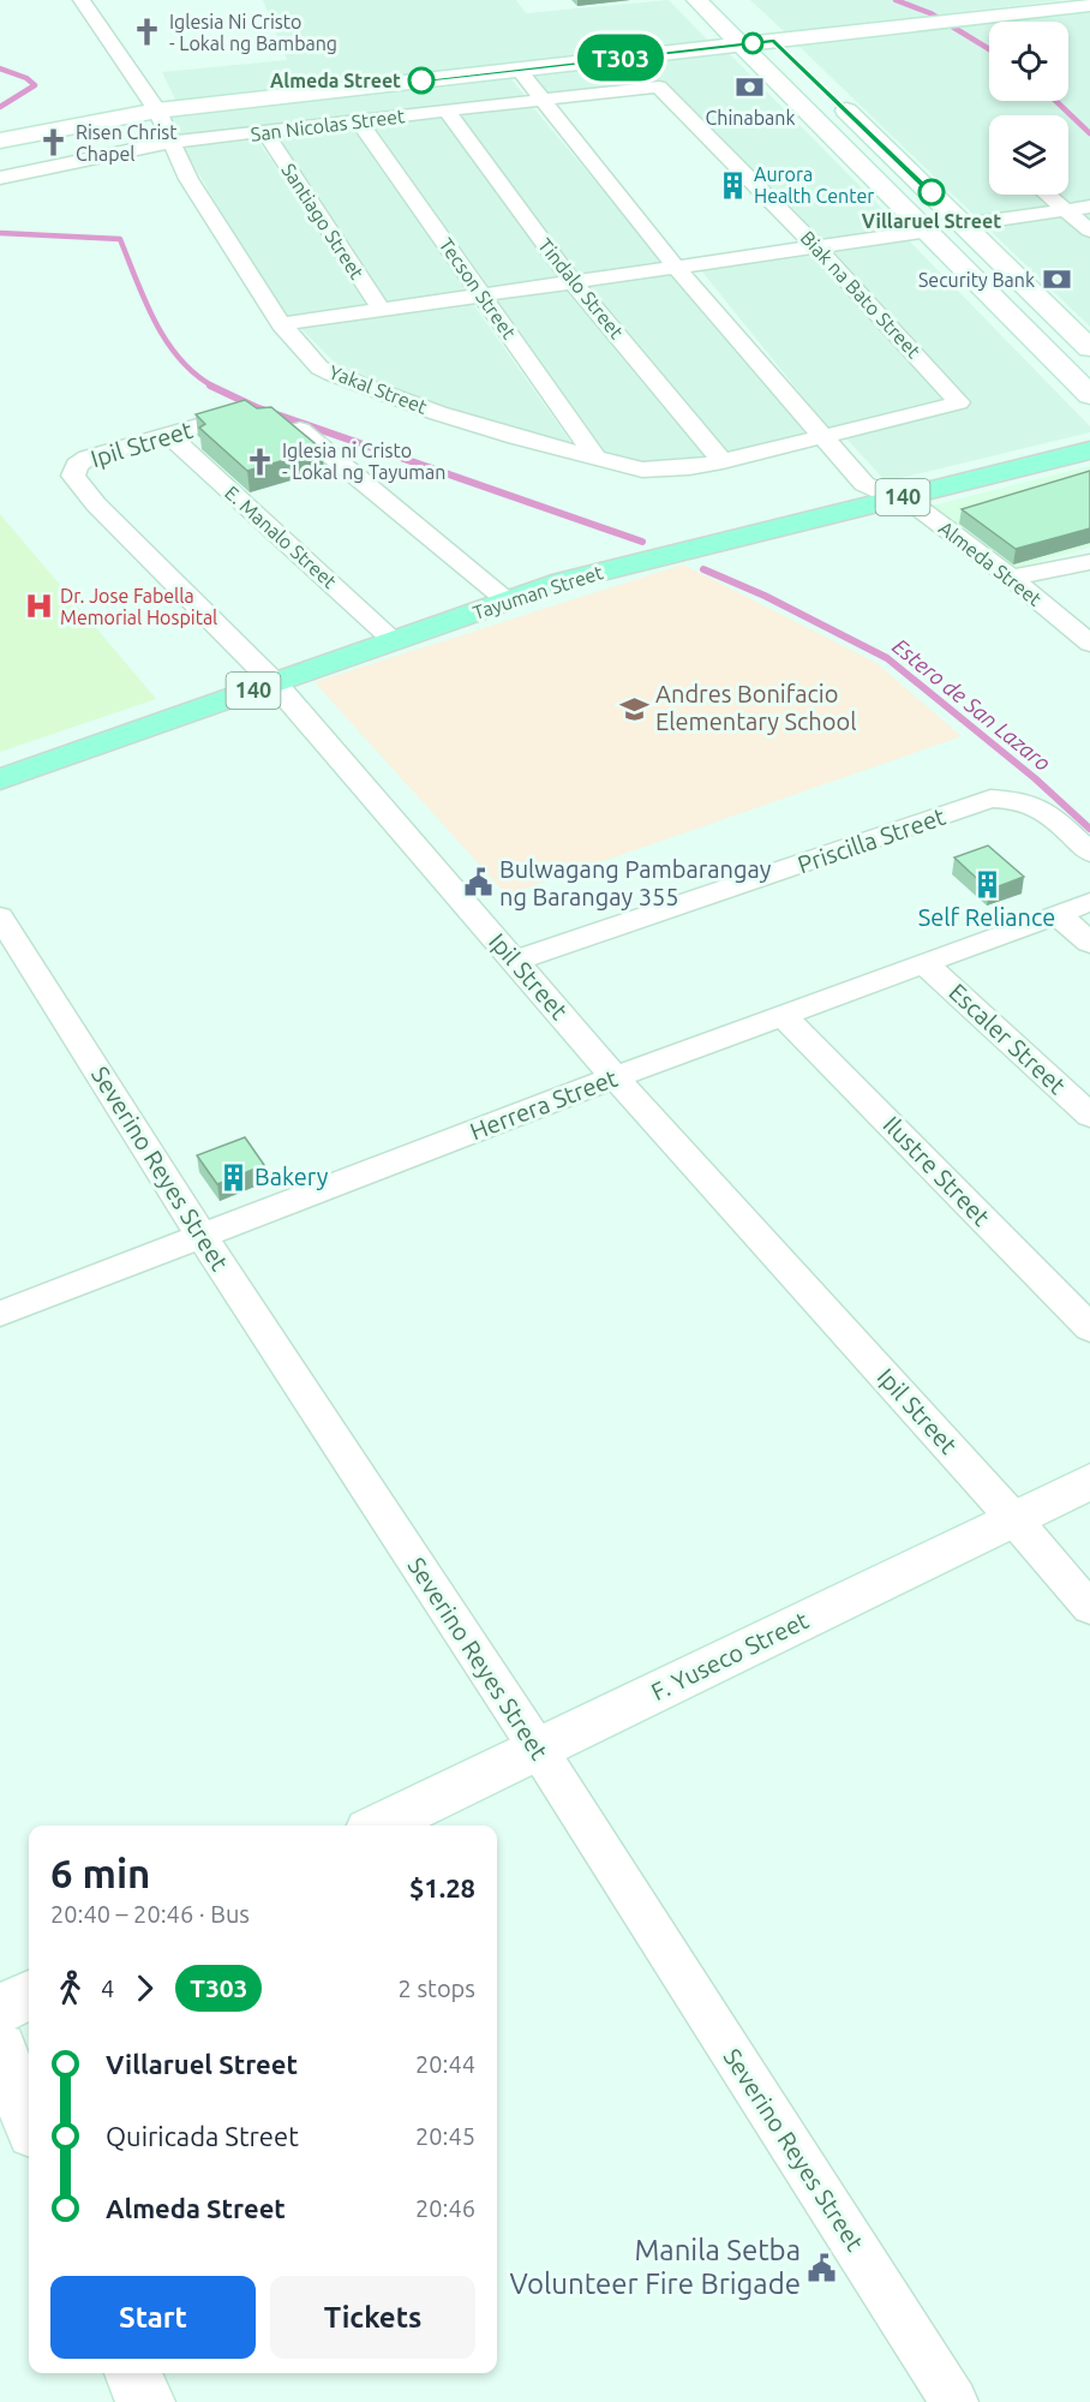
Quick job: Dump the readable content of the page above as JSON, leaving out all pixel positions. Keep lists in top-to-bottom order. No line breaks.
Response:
{"streets":{"main road":["140","Tayuman Street"],"street":["San Nicolas Street","Santiago Street","Tecson Street","Tindalo Street","Biak na Bato Street","Yakal Street","Ipil Street","E. Manalo Street","Almeda Street","Priscilla Street","Escaler Street","Herrera Street","Severino Reyes Street","Ilustre Street","F. Yuseco Street"]},"crossings":[["San Nicolas Street","Santiago Street"],["San Nicolas Street","Tecson Street"],["San Nicolas Street","Tindalo Street"],["San Nicolas Street","Biak na Bato Street"],["San Nicolas Street","Yakal Street"],["San Nicolas Street","Almeda Street"],["Tecson Street","Yakal Street"],["Tindalo Street","Yakal Street"],["Biak na Bato Street","Yakal Street"],["Biak na Bato Street","Almeda Street"],["Yakal Street","Almeda Street"],["Ipil Street","E. Manalo Street"],["Ipil Street","Tayuman Street"],["Ipil Street","Priscilla Street"],["Ipil Street","Herrera Street"],["Ipil Street","F. Yuseco Street"],["E. Manalo Street","Tayuman Street"],["Almeda Street","Tayuman Street"],["Escaler Street","Herrera Street"],["Herrera Street","Severino Reyes Street"],["Herrera Street","Ilustre Street"],["Severino Reyes Street","F. Yuseco Street"]],"water":["Estero de San Lazaro"],"places":{"church":["Iglesia Ni Cristo - Lokal ng Bambang","Risen Christ Chapel","Iglesia ni Cristo - Lokal ng Tayuman"],"other":["Almeda Street","Villaruel Street"],"bank":["Chinabank","Security Bank"],"building":["Aurora Health Center","Self Reliance","Bakery"],"hospital":["Dr. Jose Fabella Memorial Hospital"],"school or university":["Andres Bonifacio Elementary School"],"public building":["Bulwagang Pambarangay ng Barangay 355","Manila Setba Volunteer Fire Brigade"]},"lines":["bus line T303"],"page":{"on_map":"T303","heading":["6 min","20:40 – 20:46 · Bus","$1.28"],"legs":["4","T303","2 stops"],"list":[{"name":"Villaruel Street","value":"20:44"},{"name":"Quiricada Street","value":"20:45"},{"name":"Almeda Street","value":"20:46"}],"buttons":["Start","Tickets"]}}
